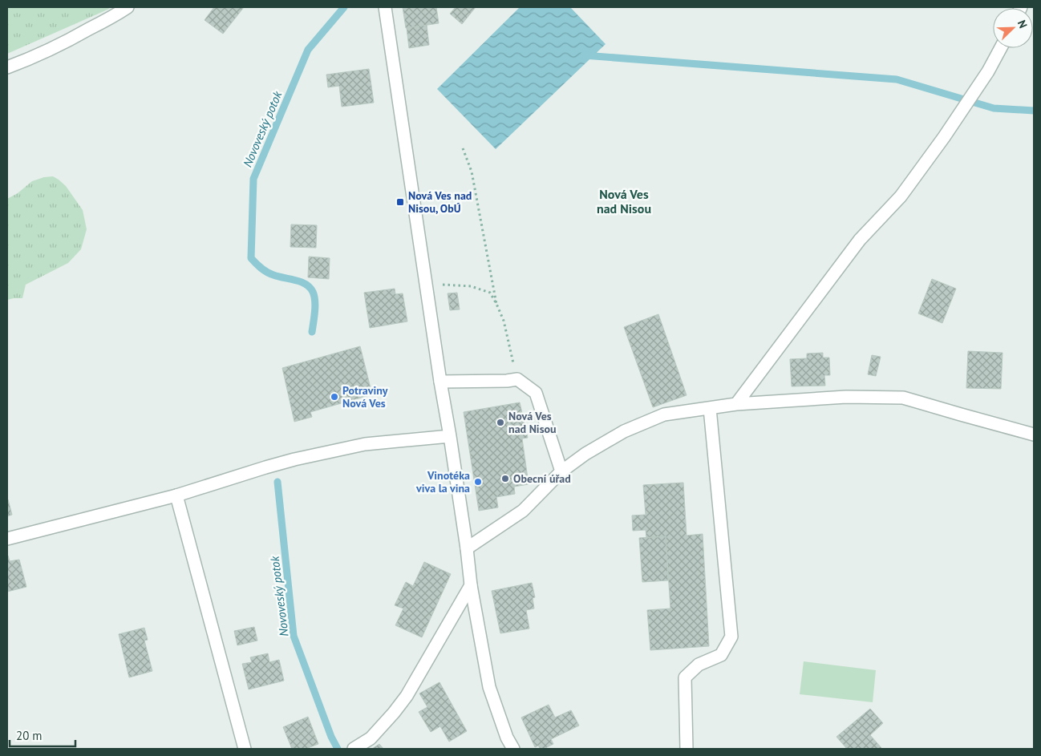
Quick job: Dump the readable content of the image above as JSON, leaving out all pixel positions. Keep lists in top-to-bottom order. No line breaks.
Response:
{"districts":["Nová Ves nad Nisou"],"water":["Novoveský potok"],"places":{"transit":["Nová Ves nad Nisou, ObÚ"],"other":["Potraviny Nová Ves","Nová Ves nad Nisou","Obecní úřad","Vinotéka viva la vina"]},"scale_bar":"20 m","north":"top right"}
